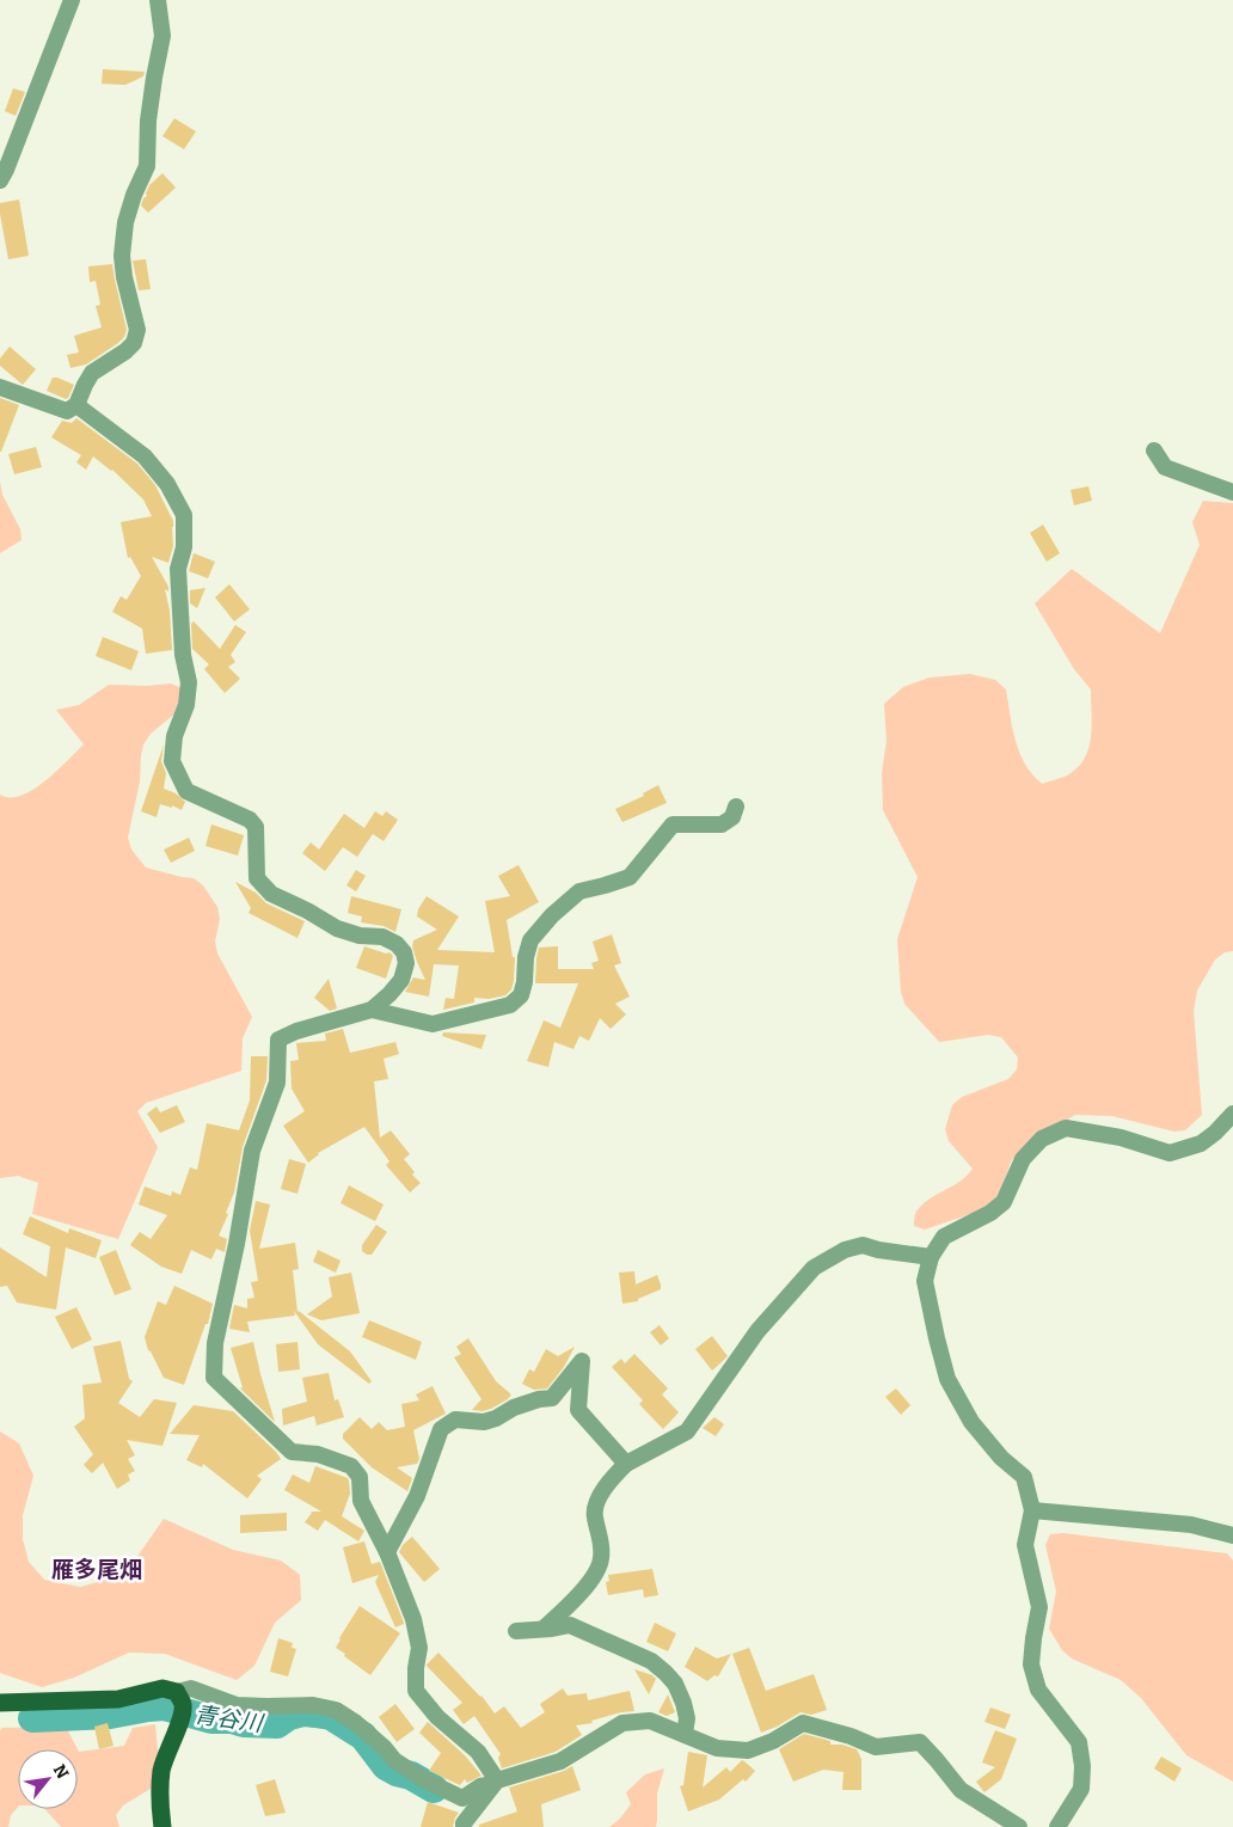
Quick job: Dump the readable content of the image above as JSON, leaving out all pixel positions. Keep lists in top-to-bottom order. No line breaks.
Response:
{"districts":["雁多尾畑"],"water":["青谷川"],"north":"top right"}
